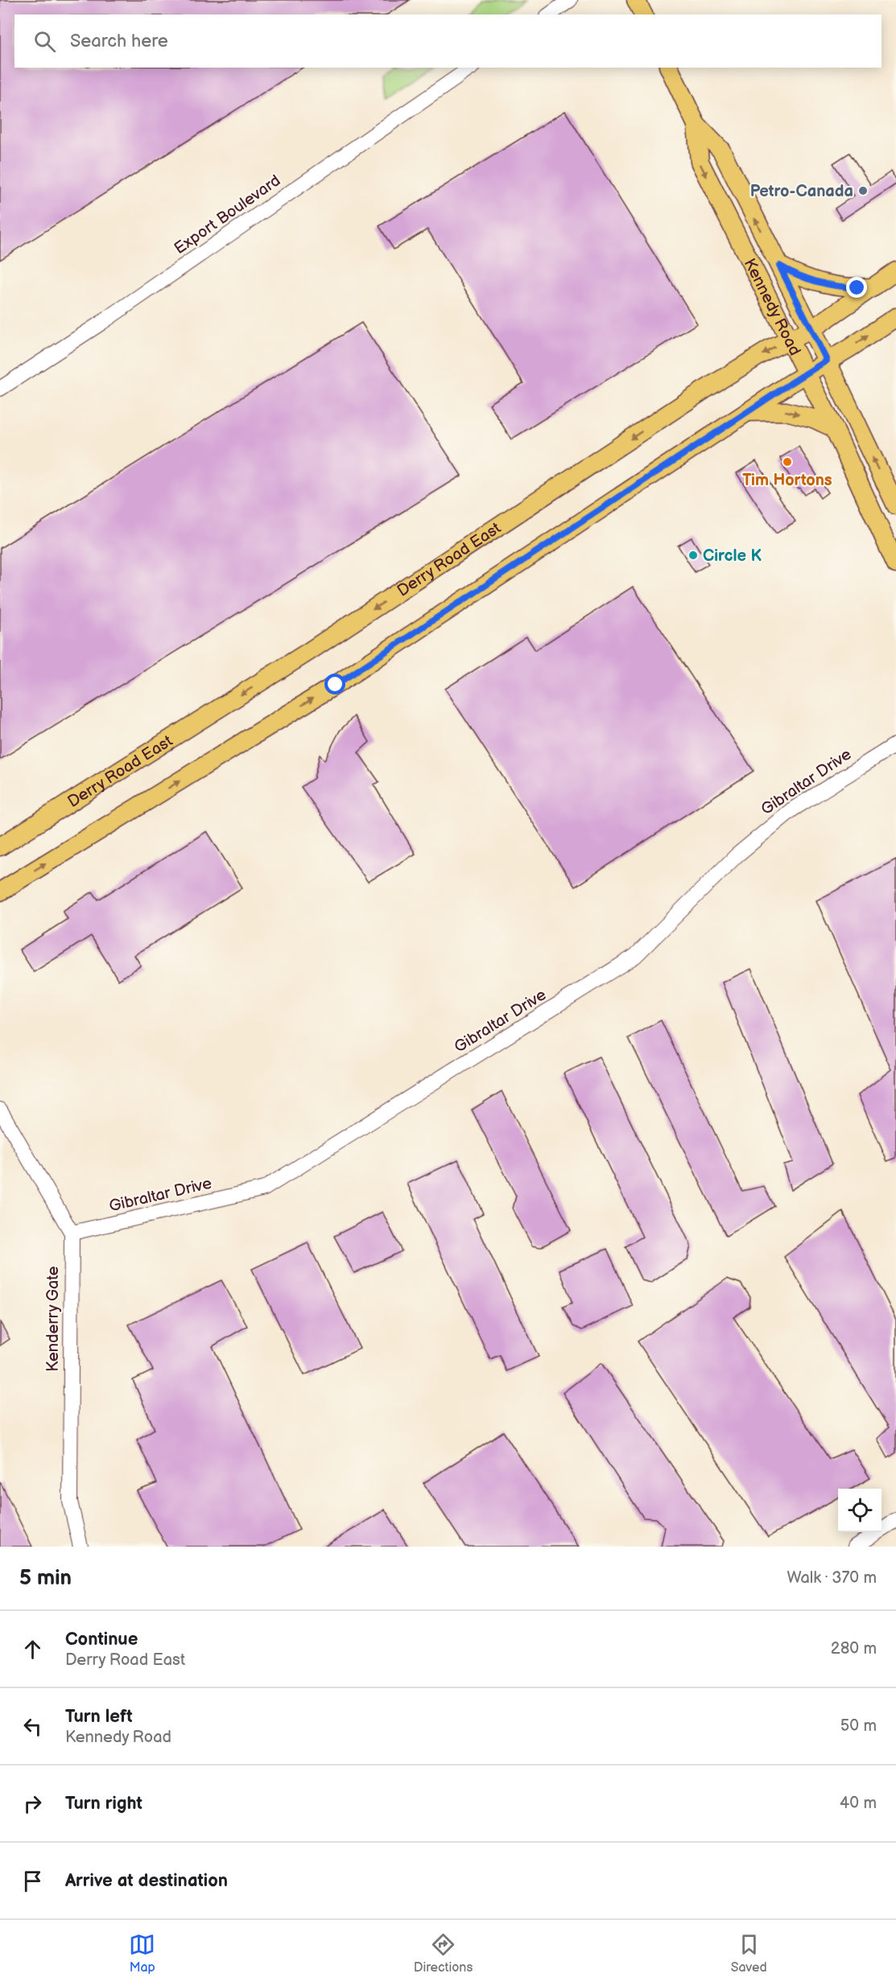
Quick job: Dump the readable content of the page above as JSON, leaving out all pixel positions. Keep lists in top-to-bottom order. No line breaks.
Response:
{"streets":{"main road":["Kennedy Road","Derry Road East"],"street":["Export Boulevard","Gibraltar Drive","Kenderry Gate"]},"crossings":[["Kennedy Road","Derry Road East"],["Gibraltar Drive","Kenderry Gate"]],"places":["Petro-Canada","Tim Hortons","Circle K"],"page":{"search":"Search here","heading":["5 min","Walk · 370 m"],"list":[["Continue","Derry Road East","280 m"],["Turn left","Kennedy Road","50 m"],["Turn right","40 m"],"Arrive at destination"],"nav":["Map","Directions","Saved"]}}
